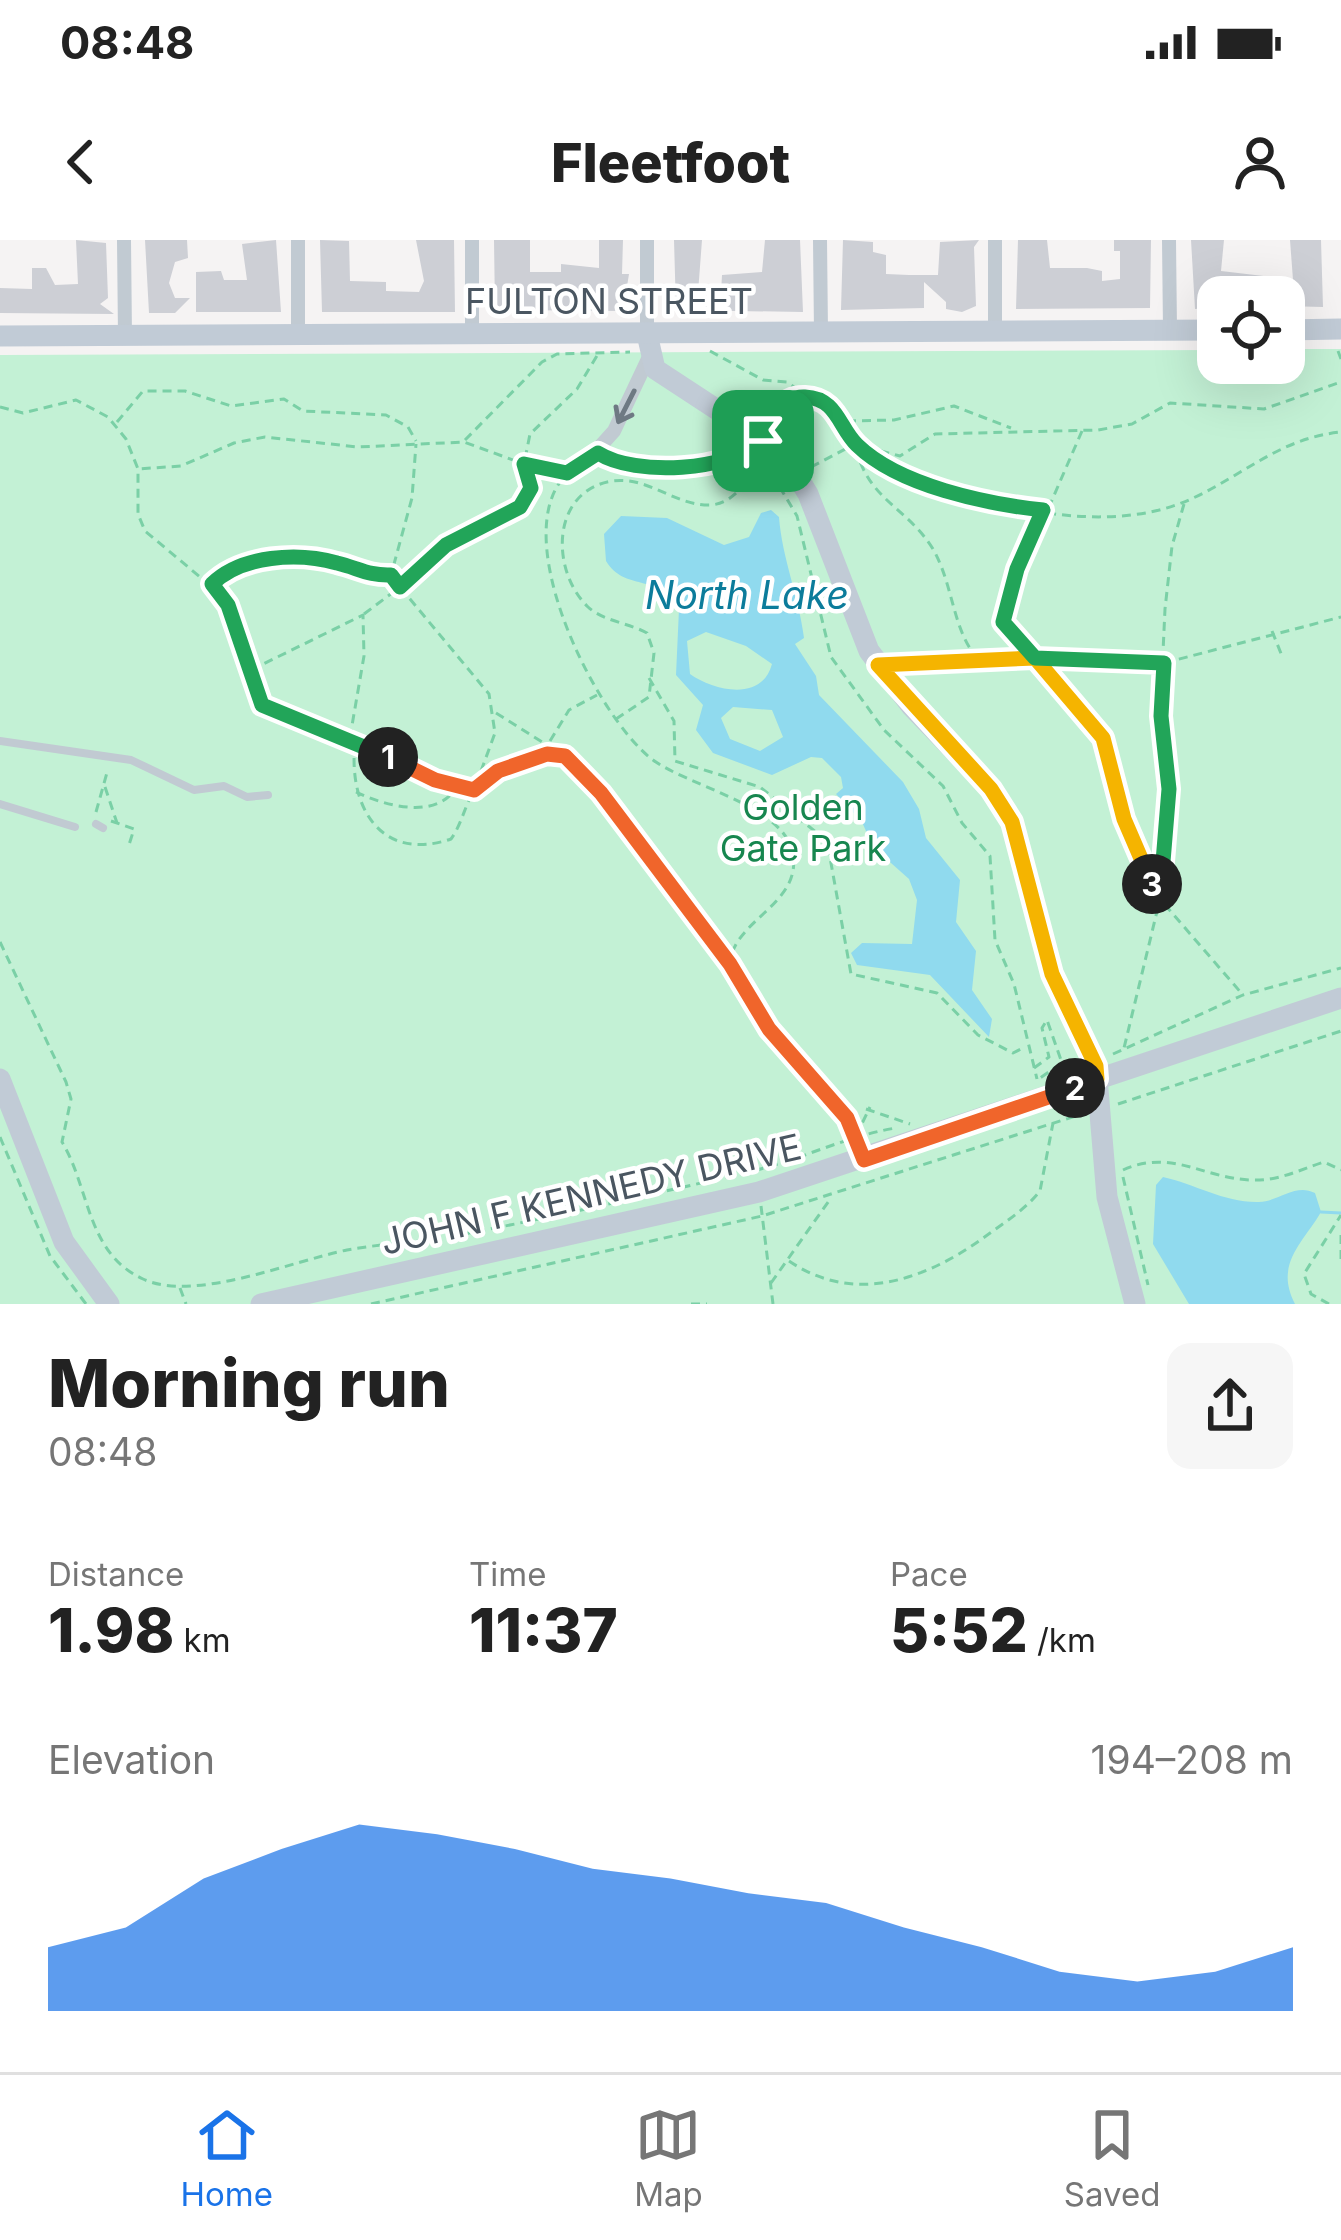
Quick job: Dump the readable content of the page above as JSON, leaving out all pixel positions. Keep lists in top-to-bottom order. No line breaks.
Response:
{"streets":{"street":["FULTON STREET","JOHN F KENNEDY DRIVE"]},"water":["North Lake"],"parks":["Golden Gate Park"],"page":{"status":"08:48","header":"Fleetfoot","pins":["1","3","2"],"heading":["Morning run","08:48"],"stats":[["Distance","1.98 km"],["Time","11:37"],["Pace","5:52 /km"]],"chart":["Elevation","194–208 m"],"tabs":["Home","Map","Saved"]}}
